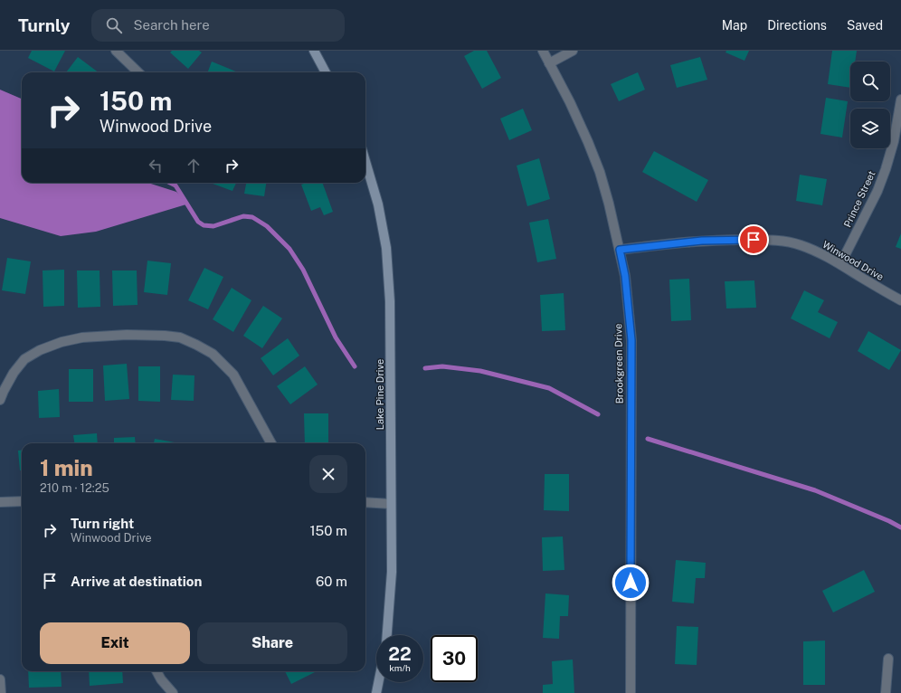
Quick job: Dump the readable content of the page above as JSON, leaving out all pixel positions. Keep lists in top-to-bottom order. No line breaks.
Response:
{"streets":{"street":["Prince Street","Winwood Drive","Brookgreen Drive","Lake Pine Drive"]},"crossings":[["Prince Street","Winwood Drive"],["Winwood Drive","Brookgreen Drive"]],"page":{"header":"Turnly","search":"Search here","nav":["Map","Directions","Saved"],"turn":["150 m","Winwood Drive"],"heading":["1 min","210 m · 12:25"],"list":[{"name":"Turn right","note":"Winwood Drive","value":"150 m"},{"name":"Arrive at destination","value":"60 m"}],"buttons":["Exit","Share"],"speed":"22 km/h","limit":"30"}}
